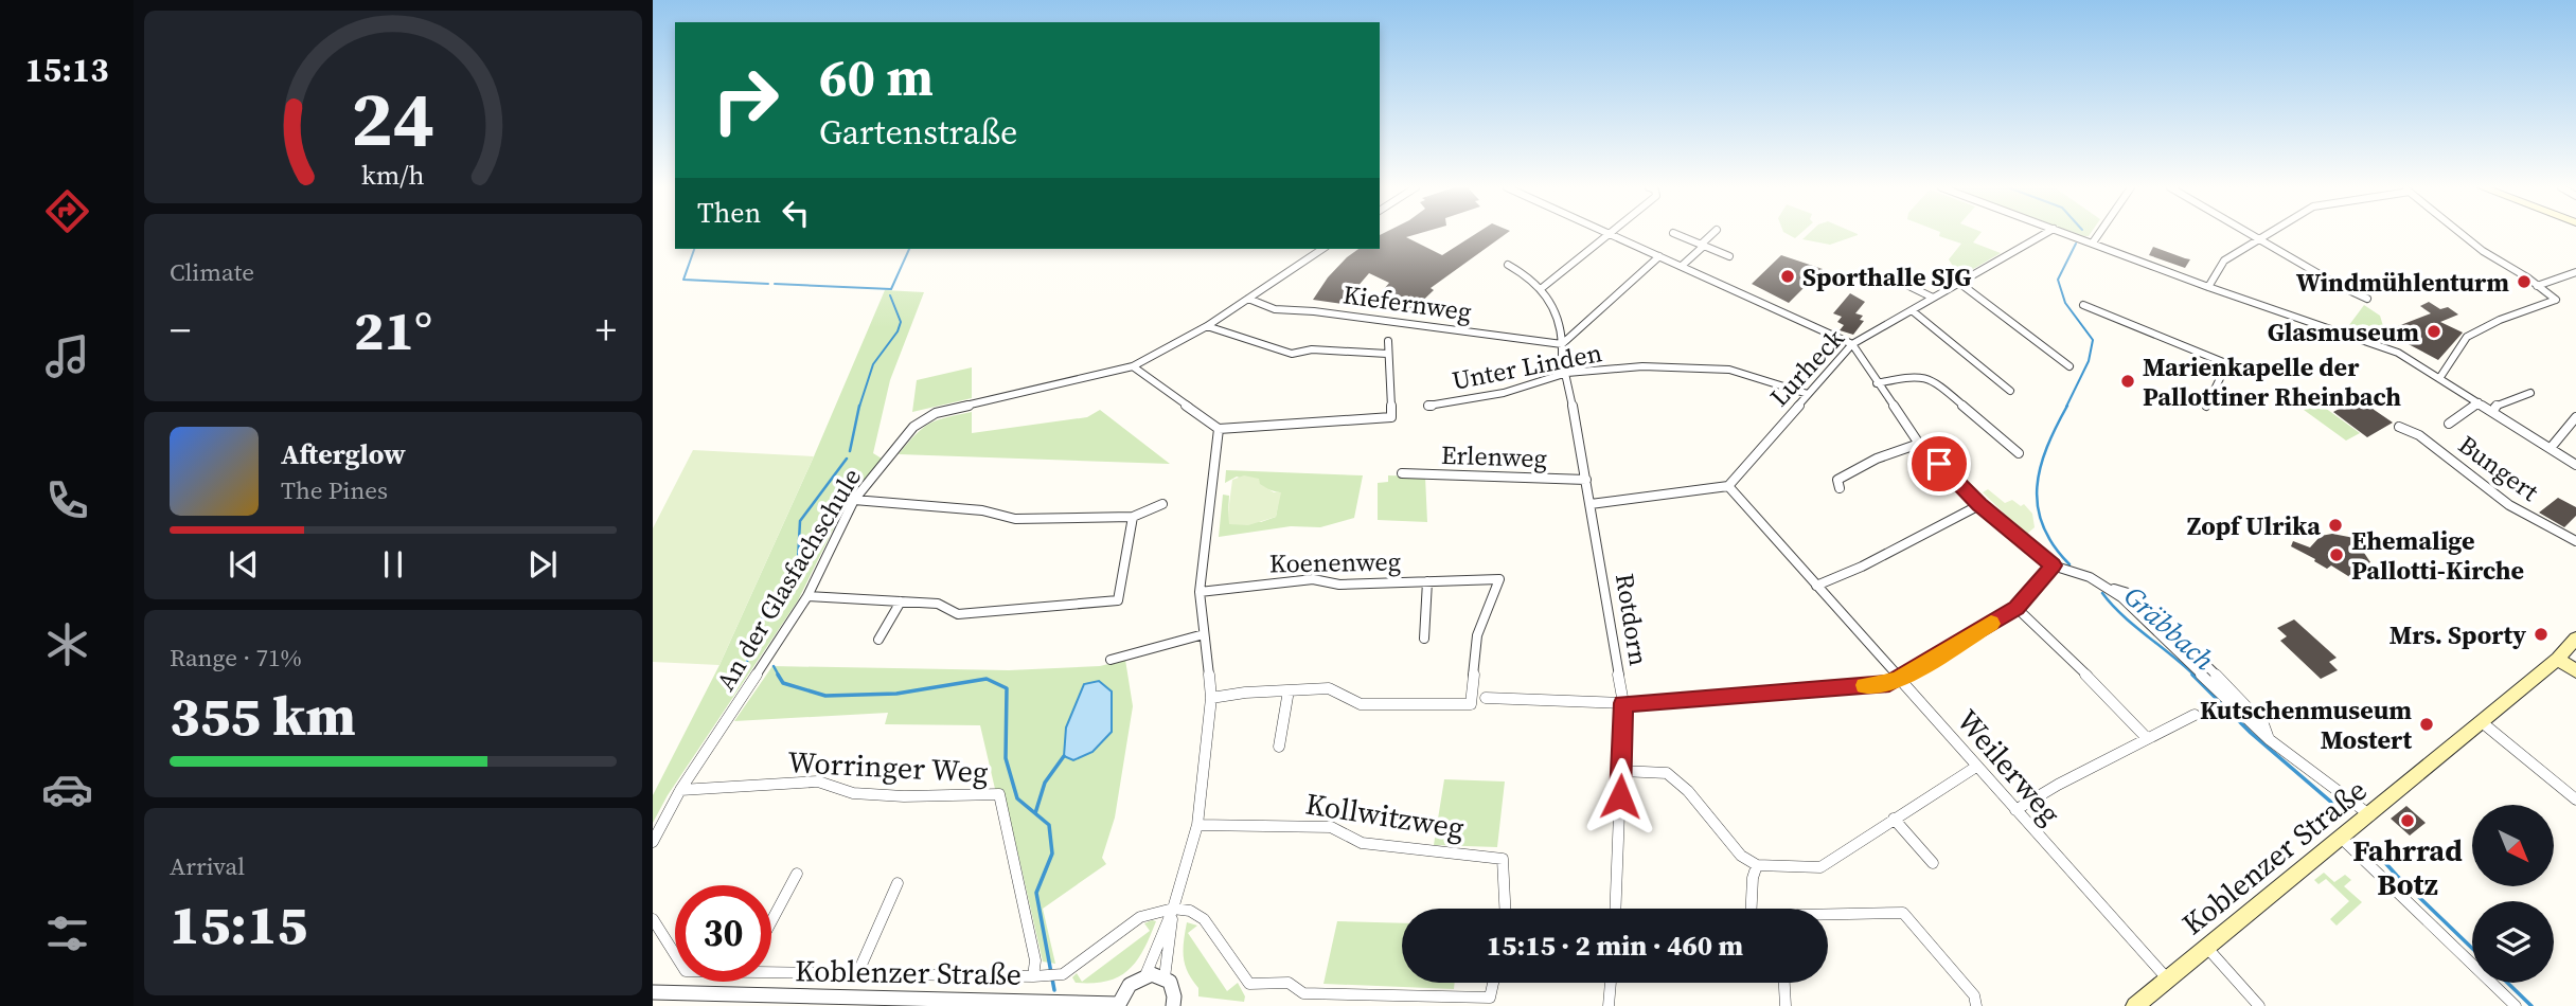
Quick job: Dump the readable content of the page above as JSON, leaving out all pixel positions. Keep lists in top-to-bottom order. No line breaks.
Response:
{"streets":{"main road":["Koblenzer Straße"],"street":["Kiefernweg","Unter Linden","Lurheck","Erlenweg","Bungert","Koenenweg","An der Glasfachschule","Rotdorn","Worringer Weg","Weilerweg","Kollwitzweg"]},"crossings":[["Kiefernweg","An der Glasfachschule"],["Kiefernweg","Rotdorn"],["Unter Linden","Lurheck"],["Unter Linden","Rotdorn"],["Lurheck","Weilerweg"],["Erlenweg","Rotdorn"],["An der Glasfachschule","Worringer Weg"],["Weilerweg","Koblenzer Straße"]],"water":["Gräbbach"],"places":["Sporthalle SJG","Windmühlenturm","Glasmuseum","Marienkapelle der Pallottiner Rheinbach","Zopf Ulrika","Ehemalige Pallotti-Kirche","Mrs. Sporty","Kutschenmuseum Mostert","Fahrrad Botz"],"north":"bottom right","page":{"tabs":"15:13","turn":["60 m","Gartenstraße"],"then":"Then","tile":["Climate",["Range · 71%","355 km"],["Arrival","15:15"]],"heat":["−","21°","+"],"song":["Afterglow","The Pines"],"limit":"30","trip":"15:15 · 2 min · 460 m","gauge":["24","km/h"]}}
